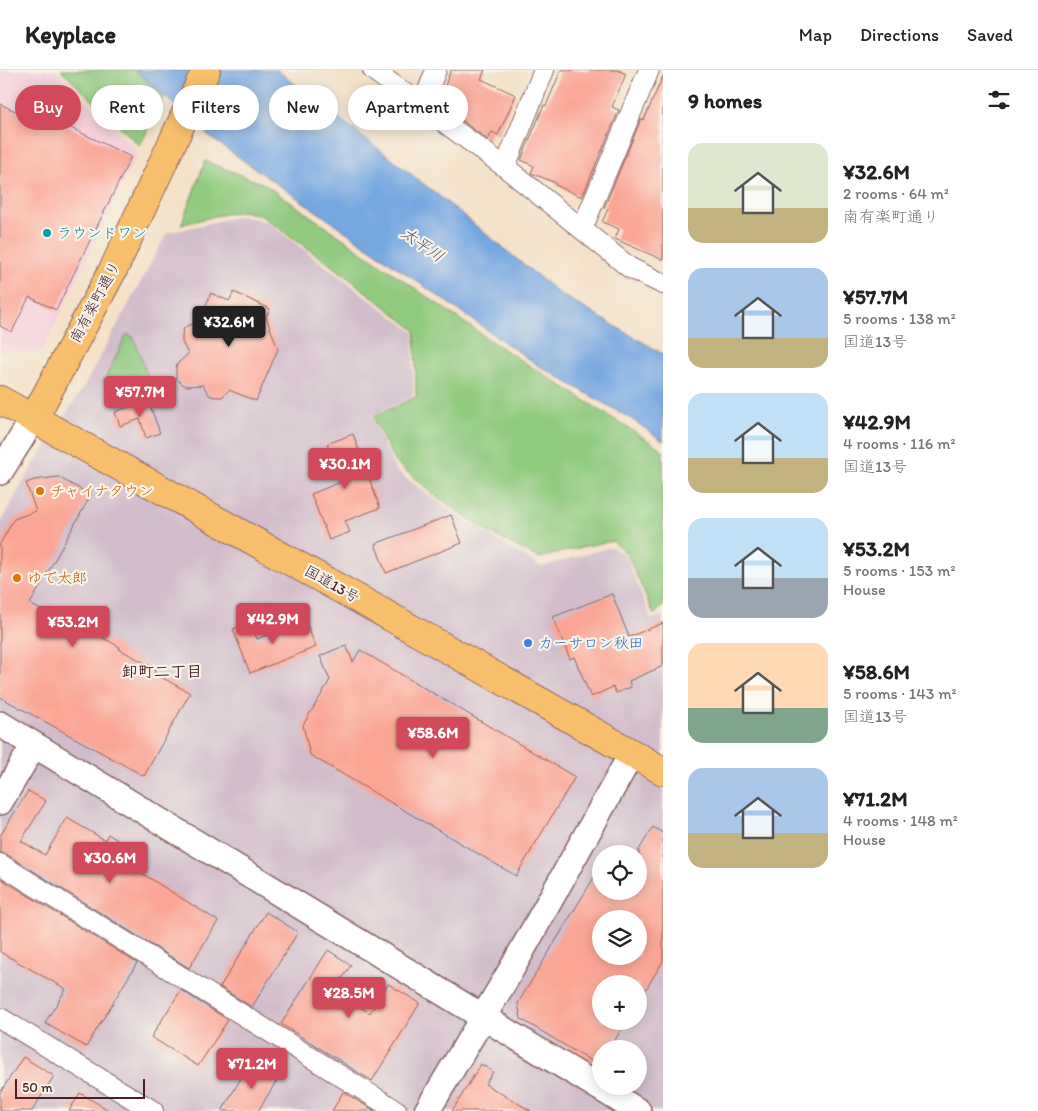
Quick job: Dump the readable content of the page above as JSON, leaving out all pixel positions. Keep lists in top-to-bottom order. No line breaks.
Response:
{"streets":{"main road":["南有楽町通り","国道13号"]},"crossings":[["南有楽町通り","国道13号"]],"districts":["卸町二丁目"],"water":["太平川"],"places":["ラウンドワン","チャイナタウン","ゆで太郎","カーサロン秋田"],"scale_bar":"50 m","page":{"header":"Keyplace","nav":["Map","Directions","Saved"],"heading":"9 homes","chip":["Buy","Rent","Filters","New","Apartment"],"list":[{"name":"¥32.6M","note":"2 rooms · 64 m² · 南有楽町通り"},{"name":"¥57.7M","note":"5 rooms · 138 m² · 国道13号"},{"name":"¥42.9M","note":"4 rooms · 116 m² · 国道13号"},{"name":"¥53.2M","note":"5 rooms · 153 m² · House"},{"name":"¥58.6M","note":"5 rooms · 143 m² · 国道13号"},{"name":"¥71.2M","note":"4 rooms · 148 m² · House"}],"price":["¥32.6M","¥57.7M","¥30.1M","¥42.9M","¥53.2M","¥58.6M","¥30.6M","¥28.5M","¥71.2M"],"map_buttons":["+","−"],"scale":"50 m"}}
